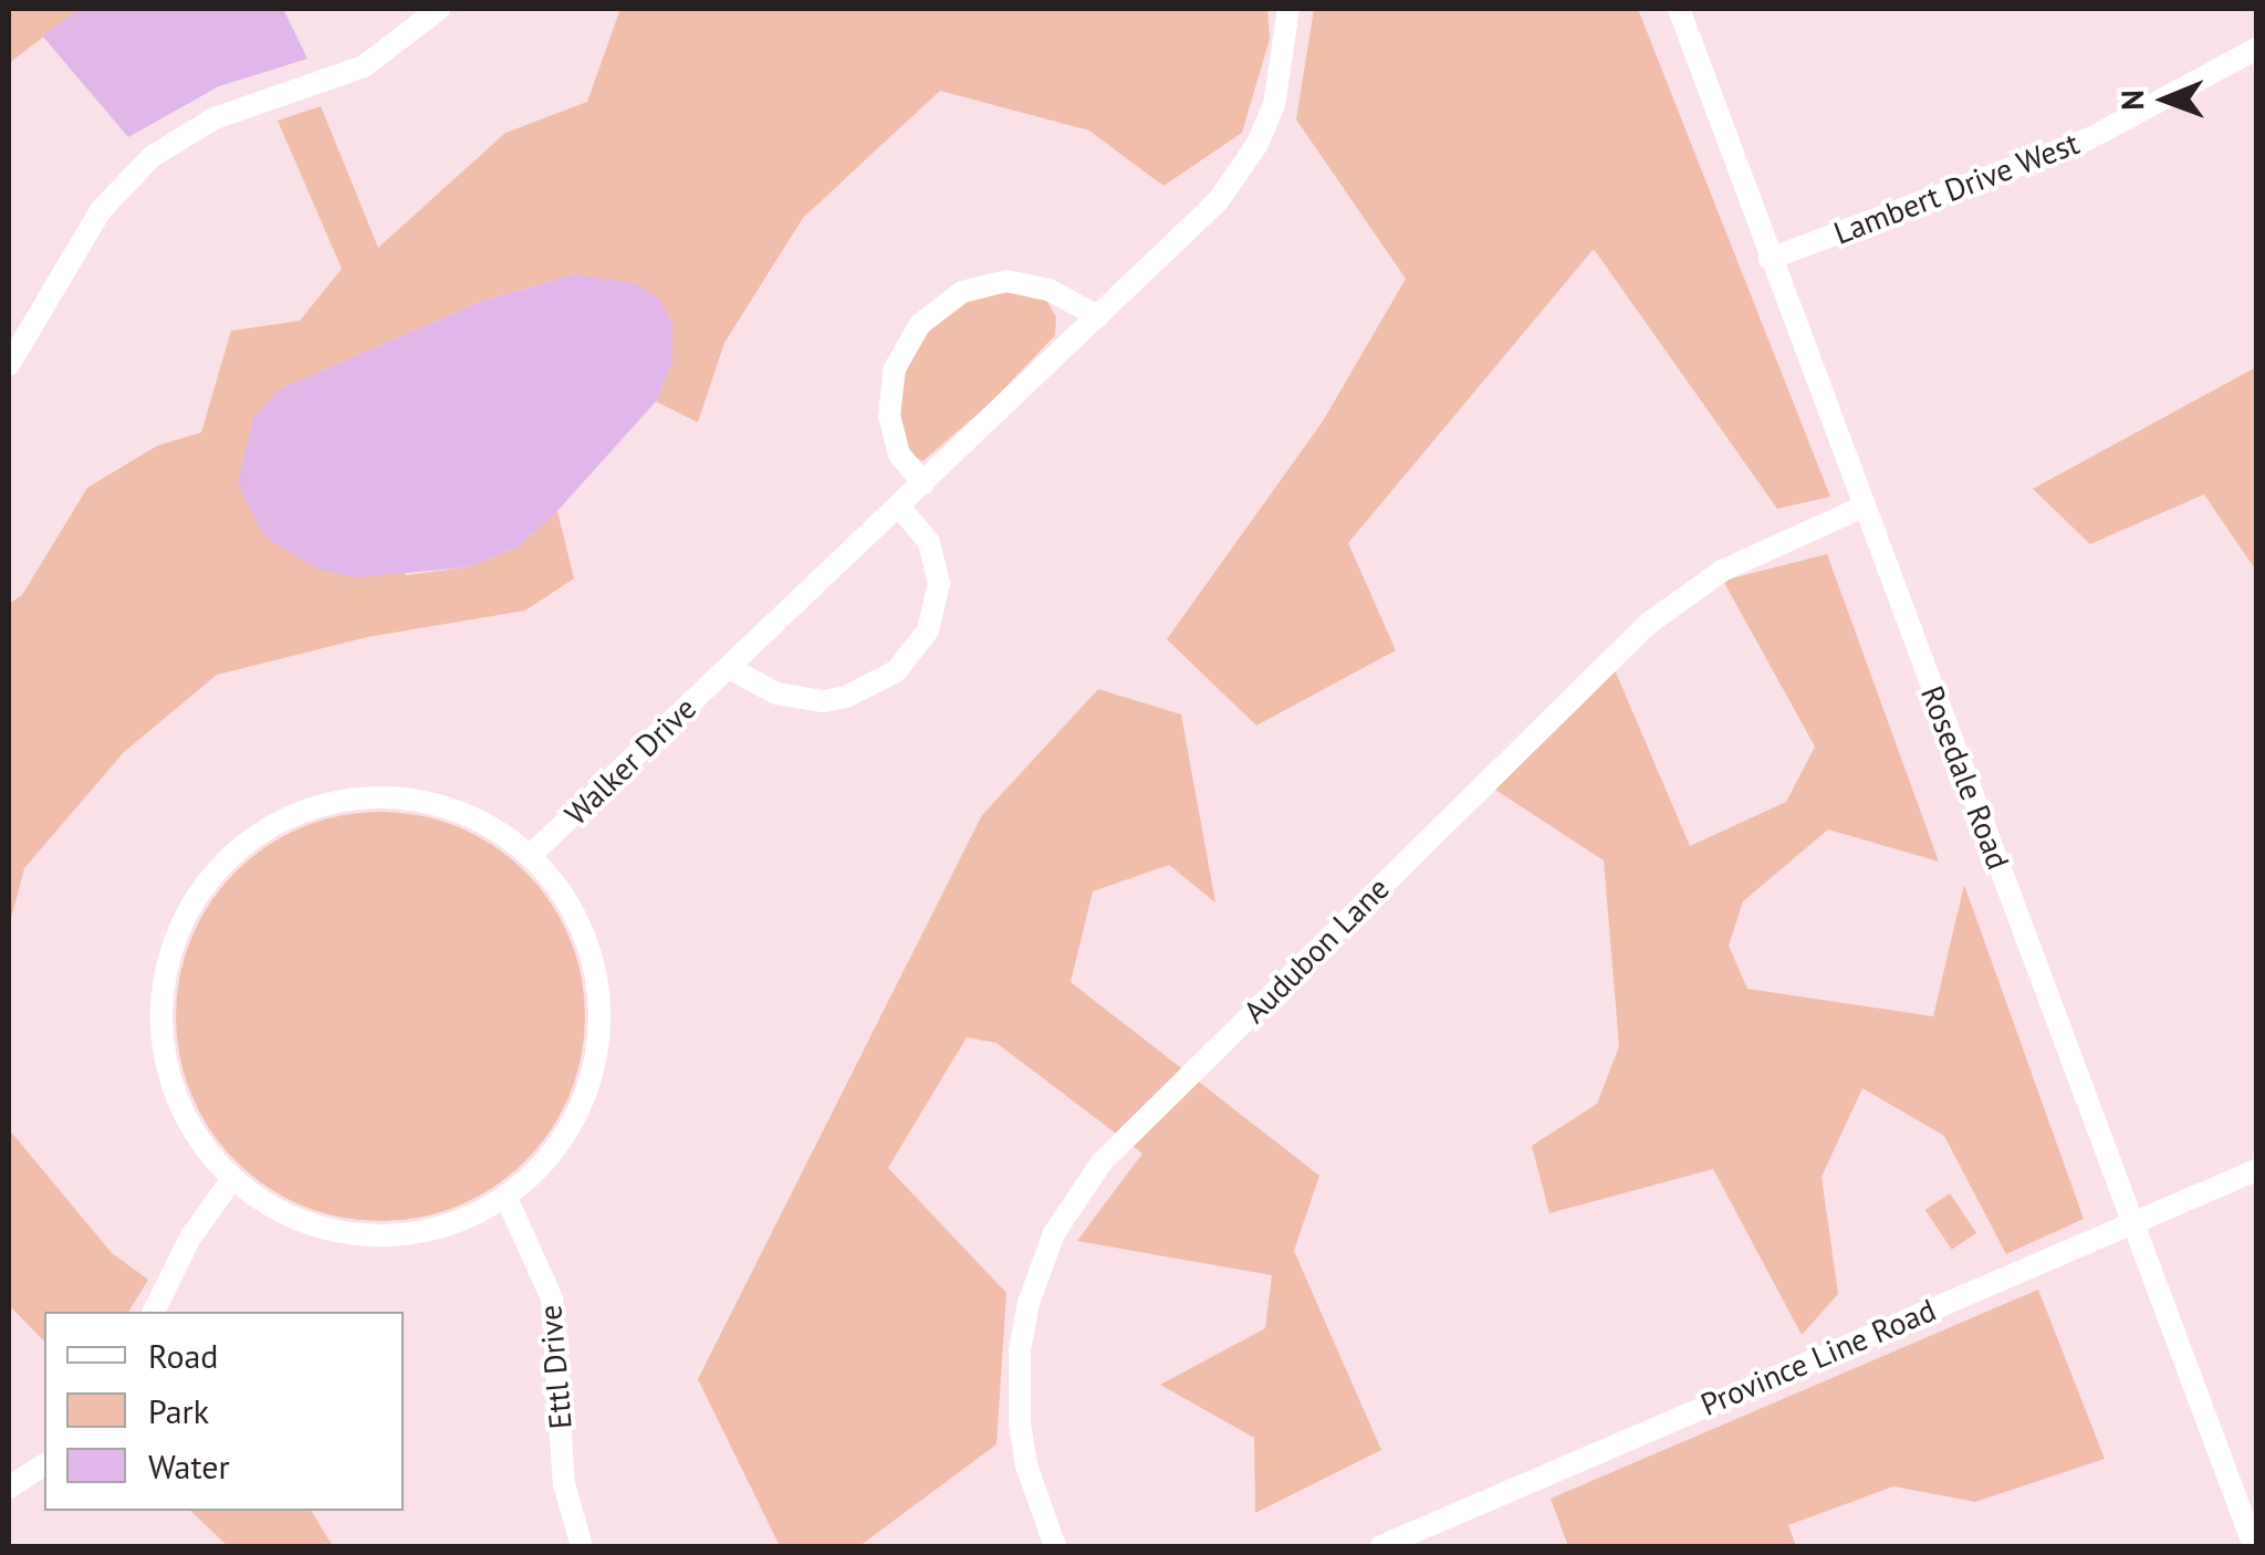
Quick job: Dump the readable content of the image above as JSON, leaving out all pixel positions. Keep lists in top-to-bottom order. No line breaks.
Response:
{"streets":{"street":["Lambert Drive West","Walker Drive","Rosedale Road","Audubon Lane","Province Line Road","Ettl Drive"]},"crossings":[["Lambert Drive West","Rosedale Road"],["Rosedale Road","Audubon Lane"],["Rosedale Road","Province Line Road"]],"legend":["Road","Park","Water"],"north":"left"}
